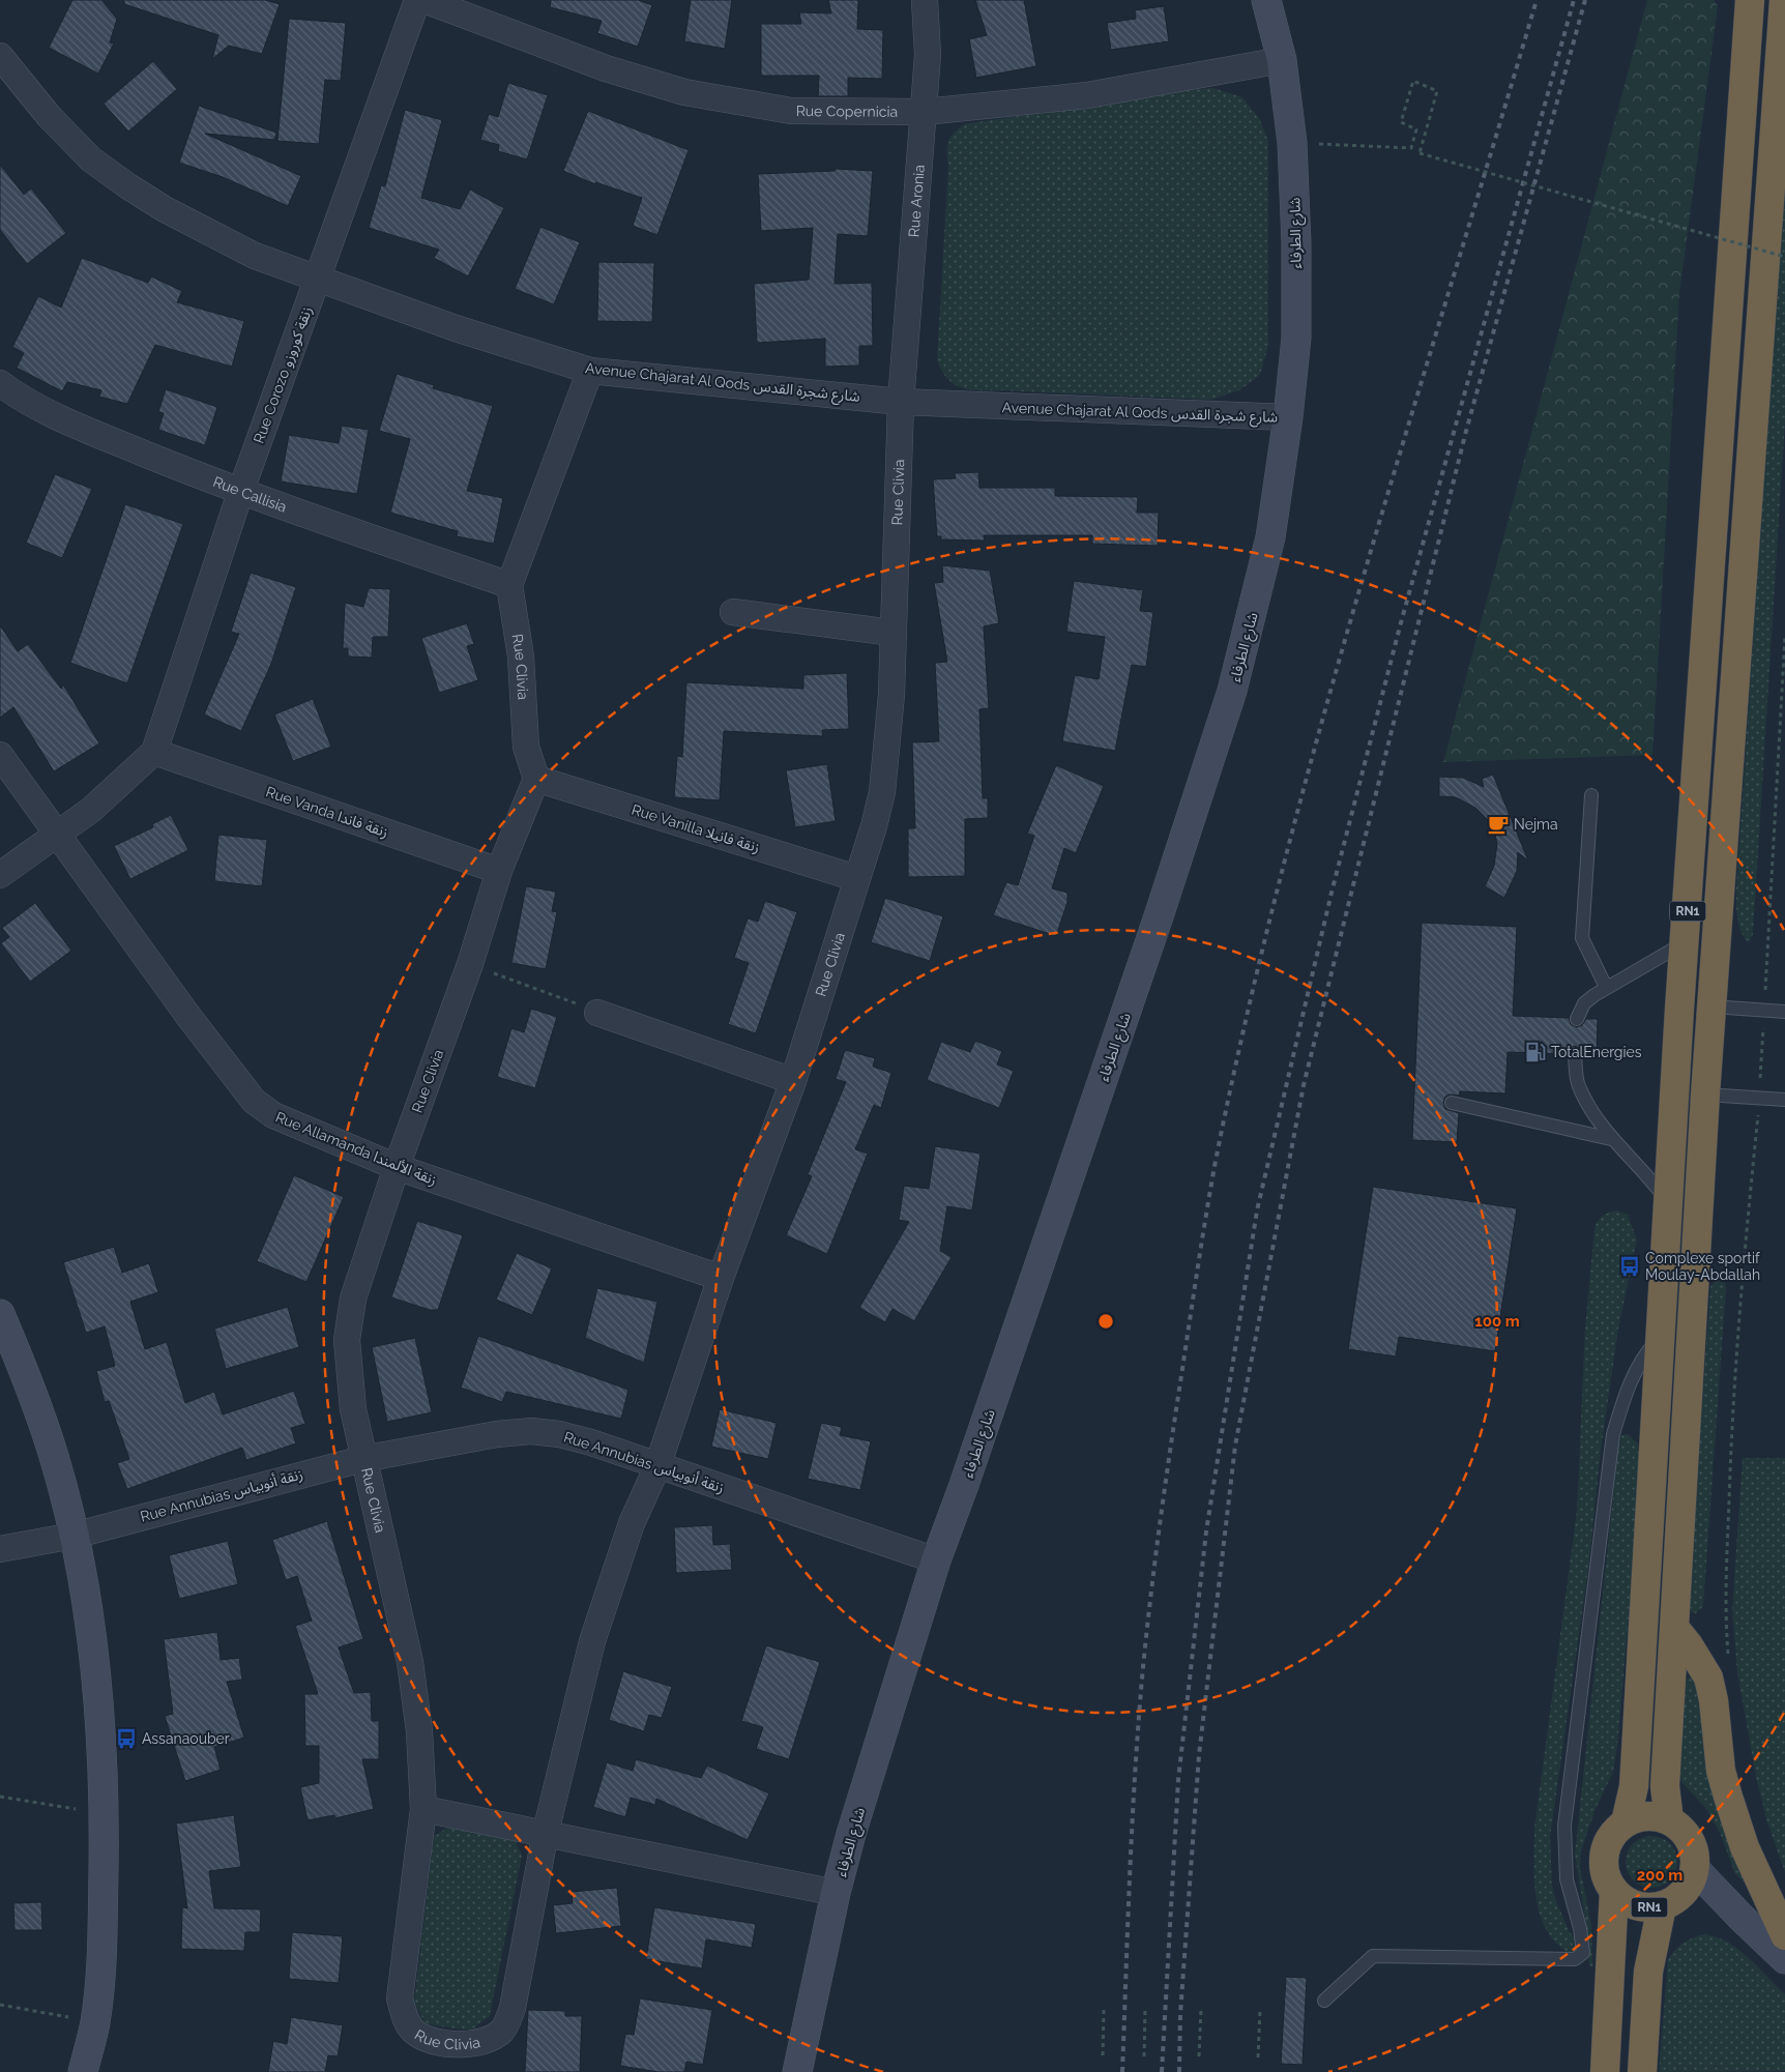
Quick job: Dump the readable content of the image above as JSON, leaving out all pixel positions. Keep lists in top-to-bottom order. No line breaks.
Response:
{"streets":{"highway":["RN1"],"street":["Rue Copernicia","Rue Aronia","شارع الطرفاء","Rue Corozo زنقة كوروزو","Avenue Chajarat Al Qods شارع شجرة القدس","Rue Clivia","Rue Callisia","Rue Vanda زنقة فاندا","Rue Vanilla زنقة فانيلا","Rue Allamanda زنقة الألمندا","Rue Annubias زنقة أنوبياس"]},"crossings":[["Rue Copernicia","Rue Aronia"],["Rue Copernicia","شارع الطرفاء"],["Rue Aronia","Avenue Chajarat Al Qods شارع شجرة القدس"],["Rue Aronia","Rue Clivia"],["شارع الطرفاء","Avenue Chajarat Al Qods شارع شجرة القدس"],["شارع الطرفاء","Rue Annubias زنقة أنوبياس"],["Rue Corozo زنقة كوروزو","Avenue Chajarat Al Qods شارع شجرة القدس"],["Rue Corozo زنقة كوروزو","Rue Callisia"],["Rue Corozo زنقة كوروزو","Rue Vanda زنقة فاندا"],["Avenue Chajarat Al Qods شارع شجرة القدس","Rue Clivia"],["Rue Clivia","Rue Callisia"],["Rue Clivia","Rue Vanda زنقة فاندا"],["Rue Clivia","Rue Vanilla زنقة فانيلا"],["Rue Clivia","Rue Allamanda زنقة الألمندا"],["Rue Clivia","Rue Annubias زنقة أنوبياس"]],"places":{"cafe":["Nejma"],"fuel station":["TotalEnergies"],"bus stop":["Complexe sportif Moulay-Abdallah","Assanaouber"]},"rings":["100 m","200 m"]}
